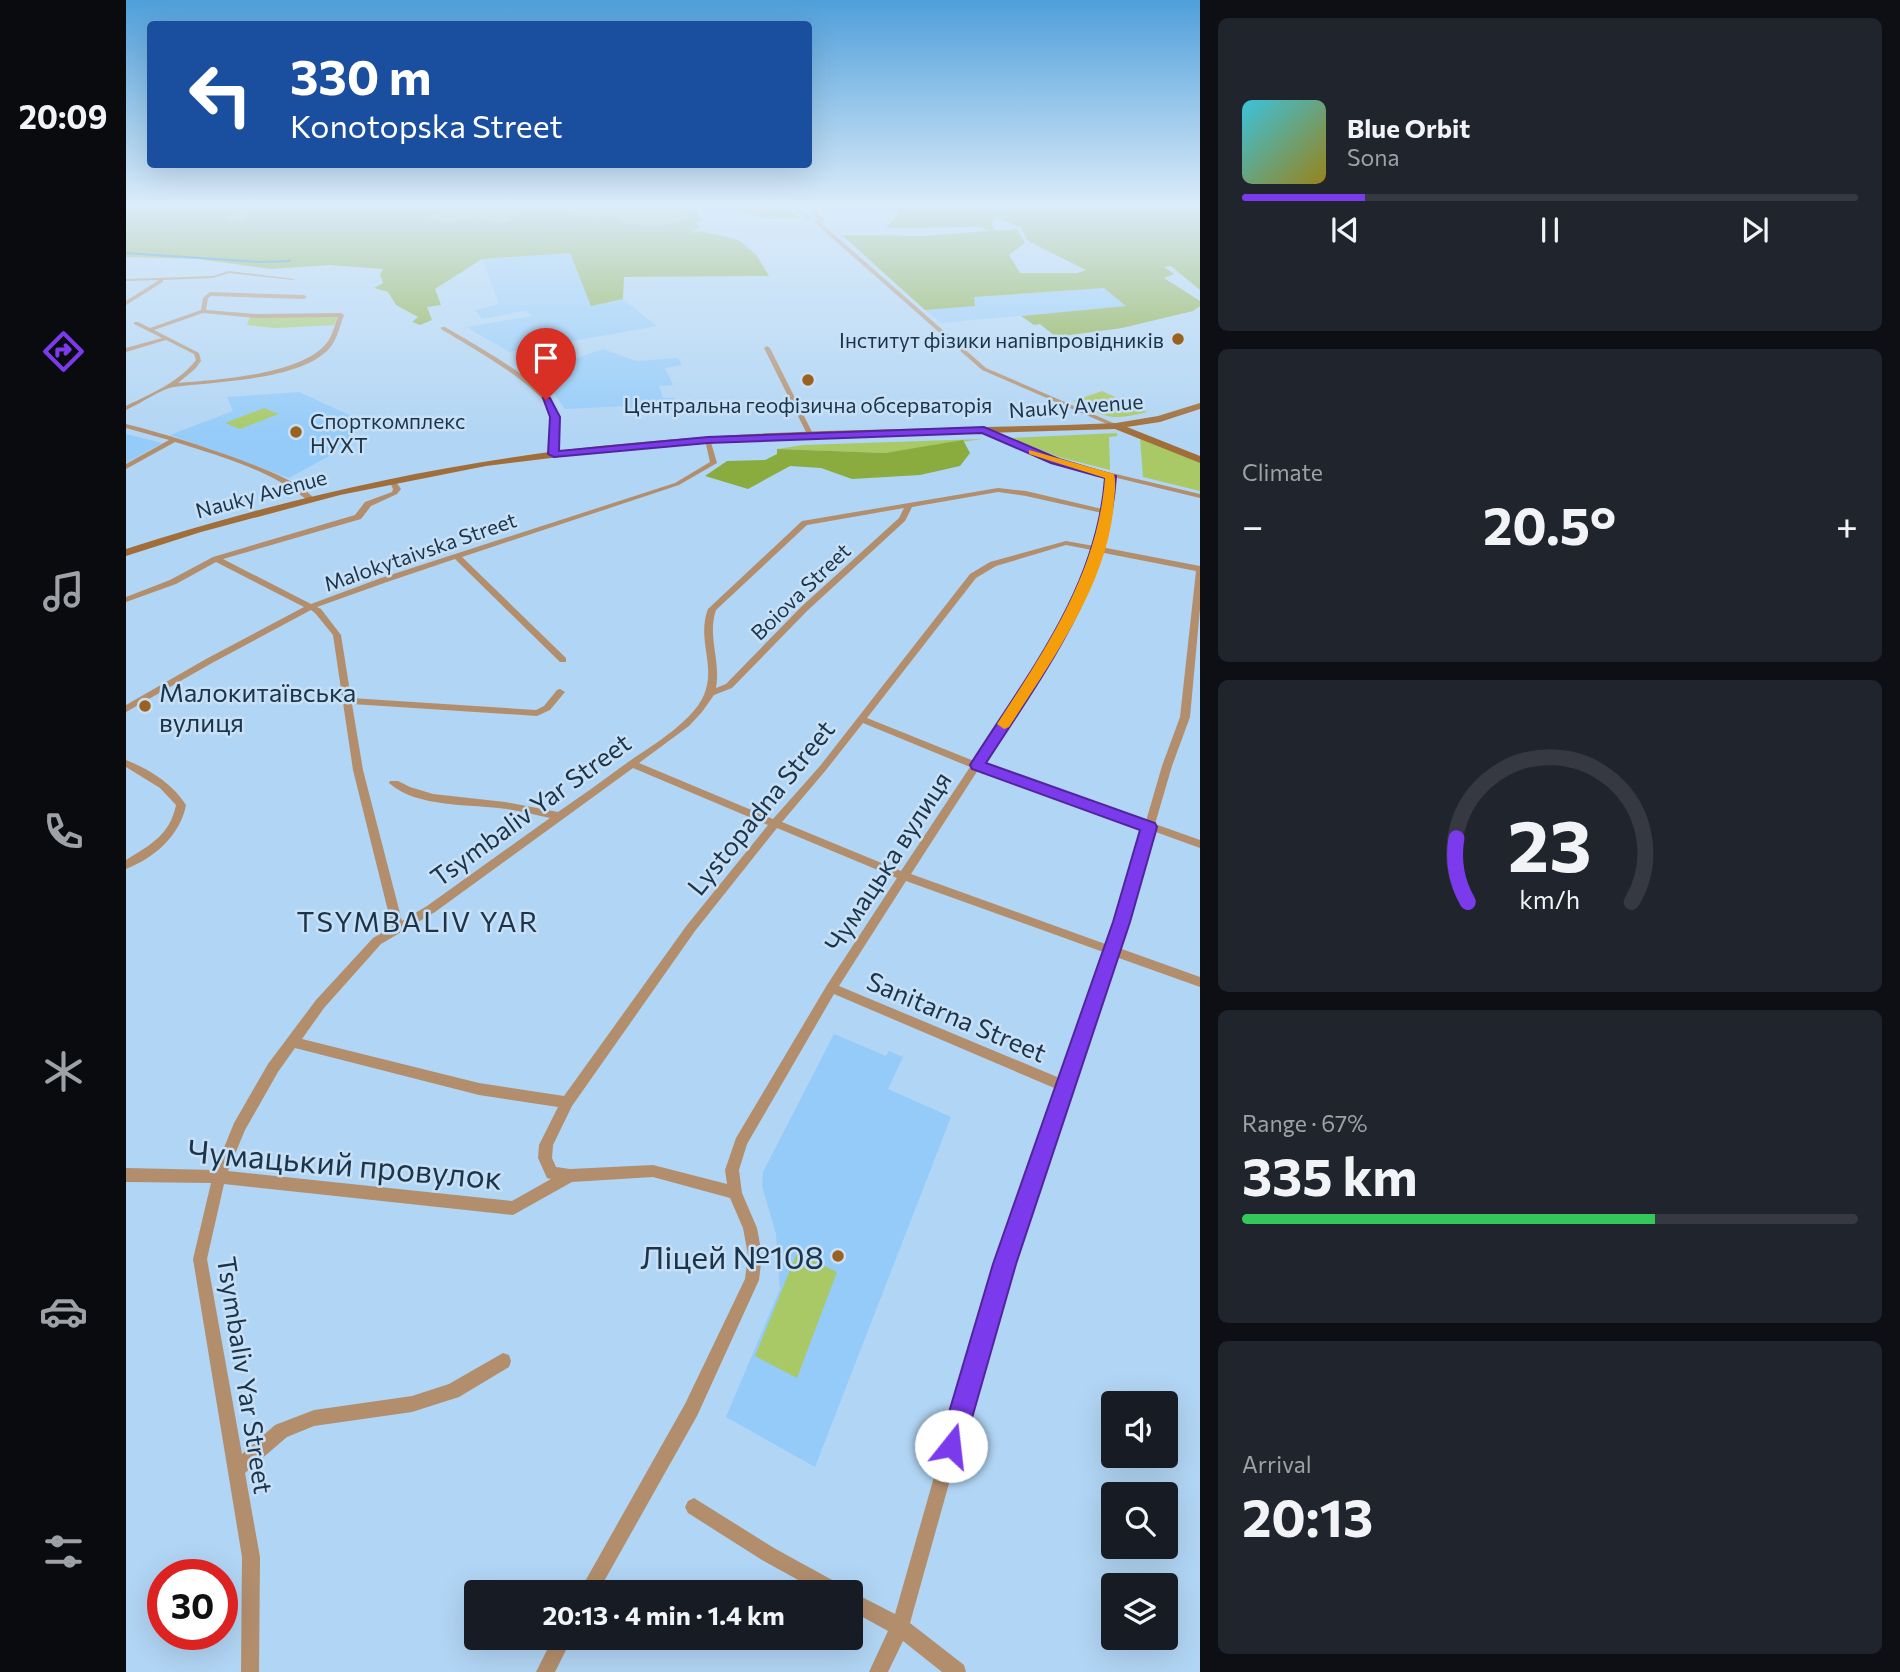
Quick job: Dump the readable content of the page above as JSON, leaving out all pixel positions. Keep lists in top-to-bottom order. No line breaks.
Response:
{"streets":{"main road":["Nauky Avenue"],"street":["Malokytaivska Street","Boiova Street","Lystopadna Street","Tsymbaliv Yar Street","Чумацька вулиця","Sanitarna Street","Чумацький провулок"]},"crossings":[["Nauky Avenue","Malokytaivska Street"],["Boiova Street","Tsymbaliv Yar Street"],["Lystopadna Street","Чумацька вулиця"],["Lystopadna Street","Чумацький провулок"],["Tsymbaliv Yar Street","Чумацький провулок"],["Чумацька вулиця","Sanitarna Street"],["Чумацька вулиця","Чумацький провулок"]],"districts":["TSYMBALIV YAR"],"places":["Інститут фізики напівпровідників","Центральна геофізична обсерваторія","Спорткомплекс НУХТ","Малокитаївська вулиця","Ліцей №108"],"page":{"tabs":"20:09","turn":["330 m","Konotopska Street"],"song":["Blue Orbit","Sona"],"tile":["Climate",["Range · 67%","335 km"],["Arrival","20:13"]],"heat":["−","20.5°","+"],"limit":"30","trip":"20:13 · 4 min · 1.4 km","gauge":["23","km/h"]}}
